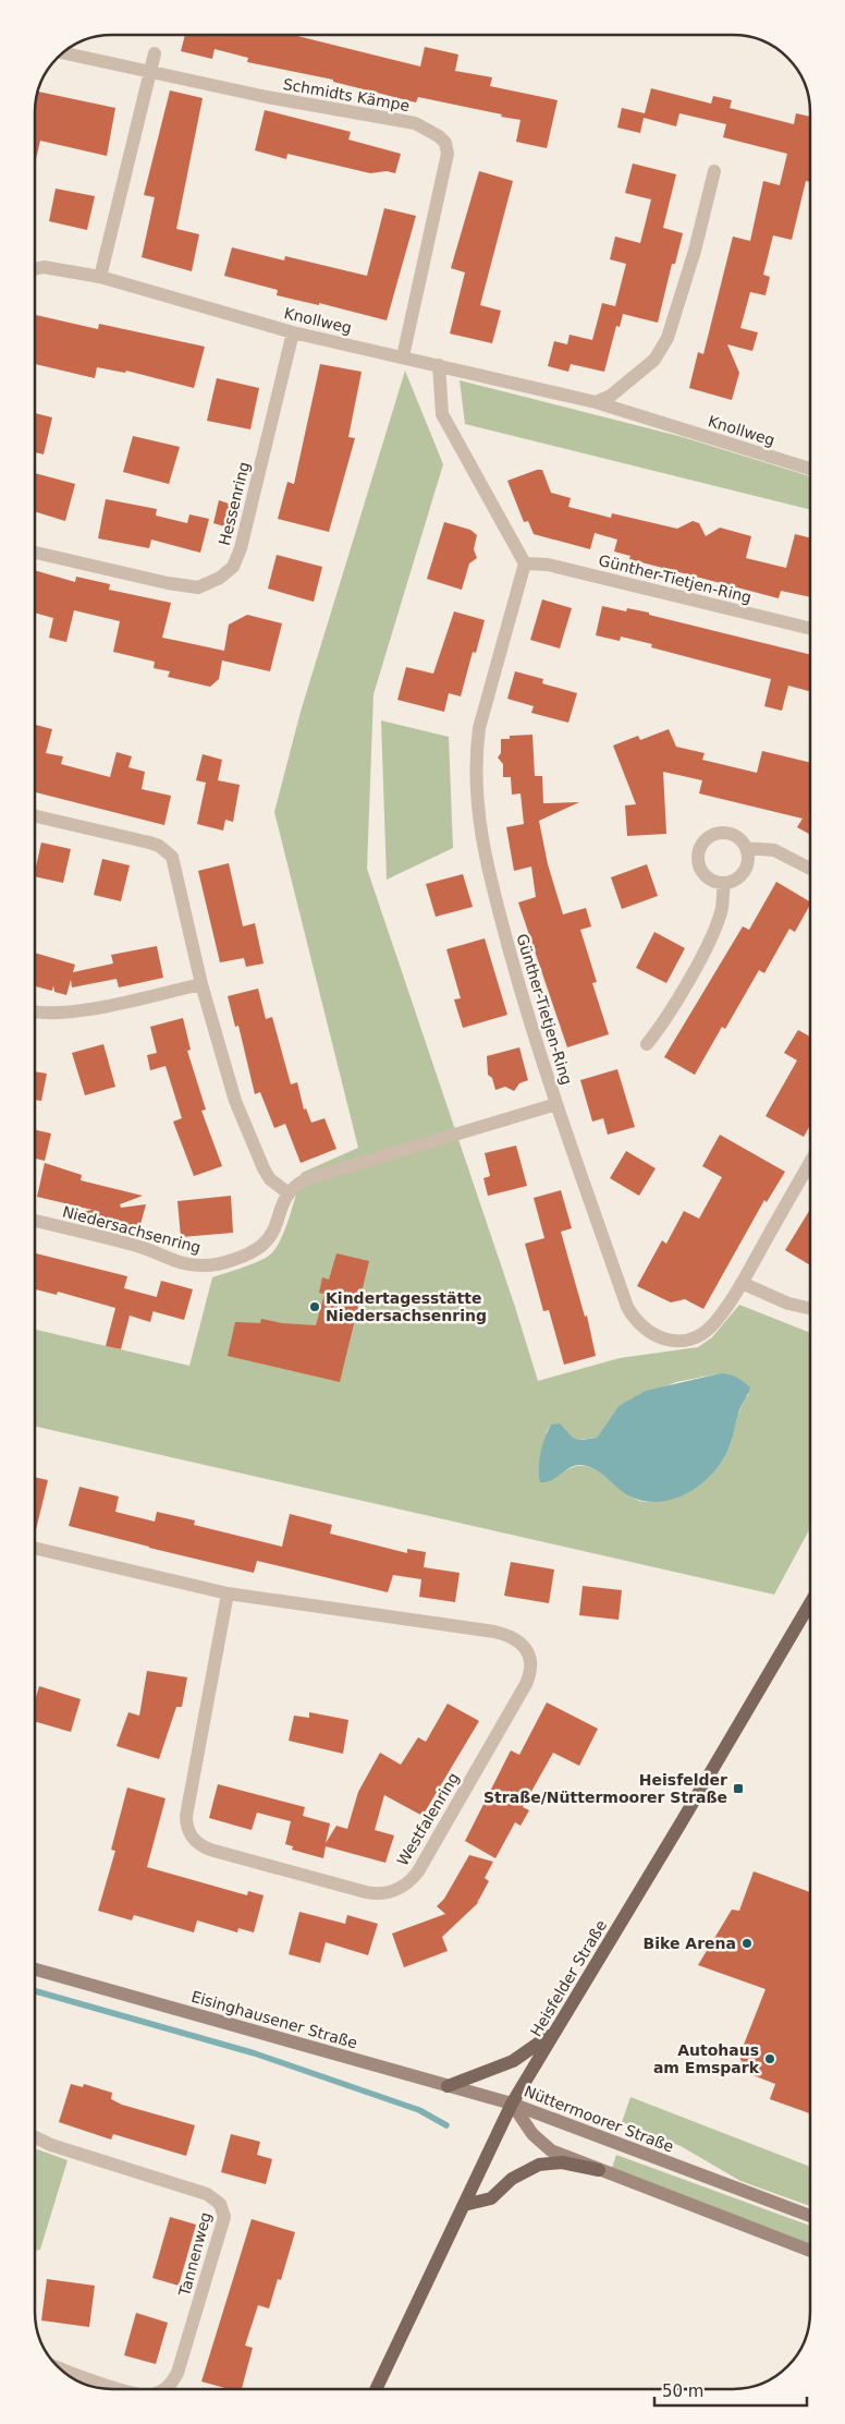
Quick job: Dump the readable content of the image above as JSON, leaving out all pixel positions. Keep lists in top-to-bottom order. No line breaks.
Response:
{"streets":{"main road":["Heisfelder Straße"],"street":["Schmidts Kämpe","Knollweg","Hessenring","Günther-Tietjen-Ring","Niedersachsenring","Westfalenring","Eisinghausener Straße","Nüttermoorer Straße","Tannenweg"]},"crossings":[["Schmidts Kämpe","Knollweg"],["Knollweg","Hessenring"],["Heisfelder Straße","Eisinghausener Straße"],["Heisfelder Straße","Nüttermoorer Straße"],["Eisinghausener Straße","Nüttermoorer Straße"]],"places":{"other":["Kindertagesstätte Niedersachsenring","Bike Arena","Autohaus am Emspark"],"transit":["Heisfelder Straße/Nüttermoorer Straße"]},"scale_bar":"50 m"}
